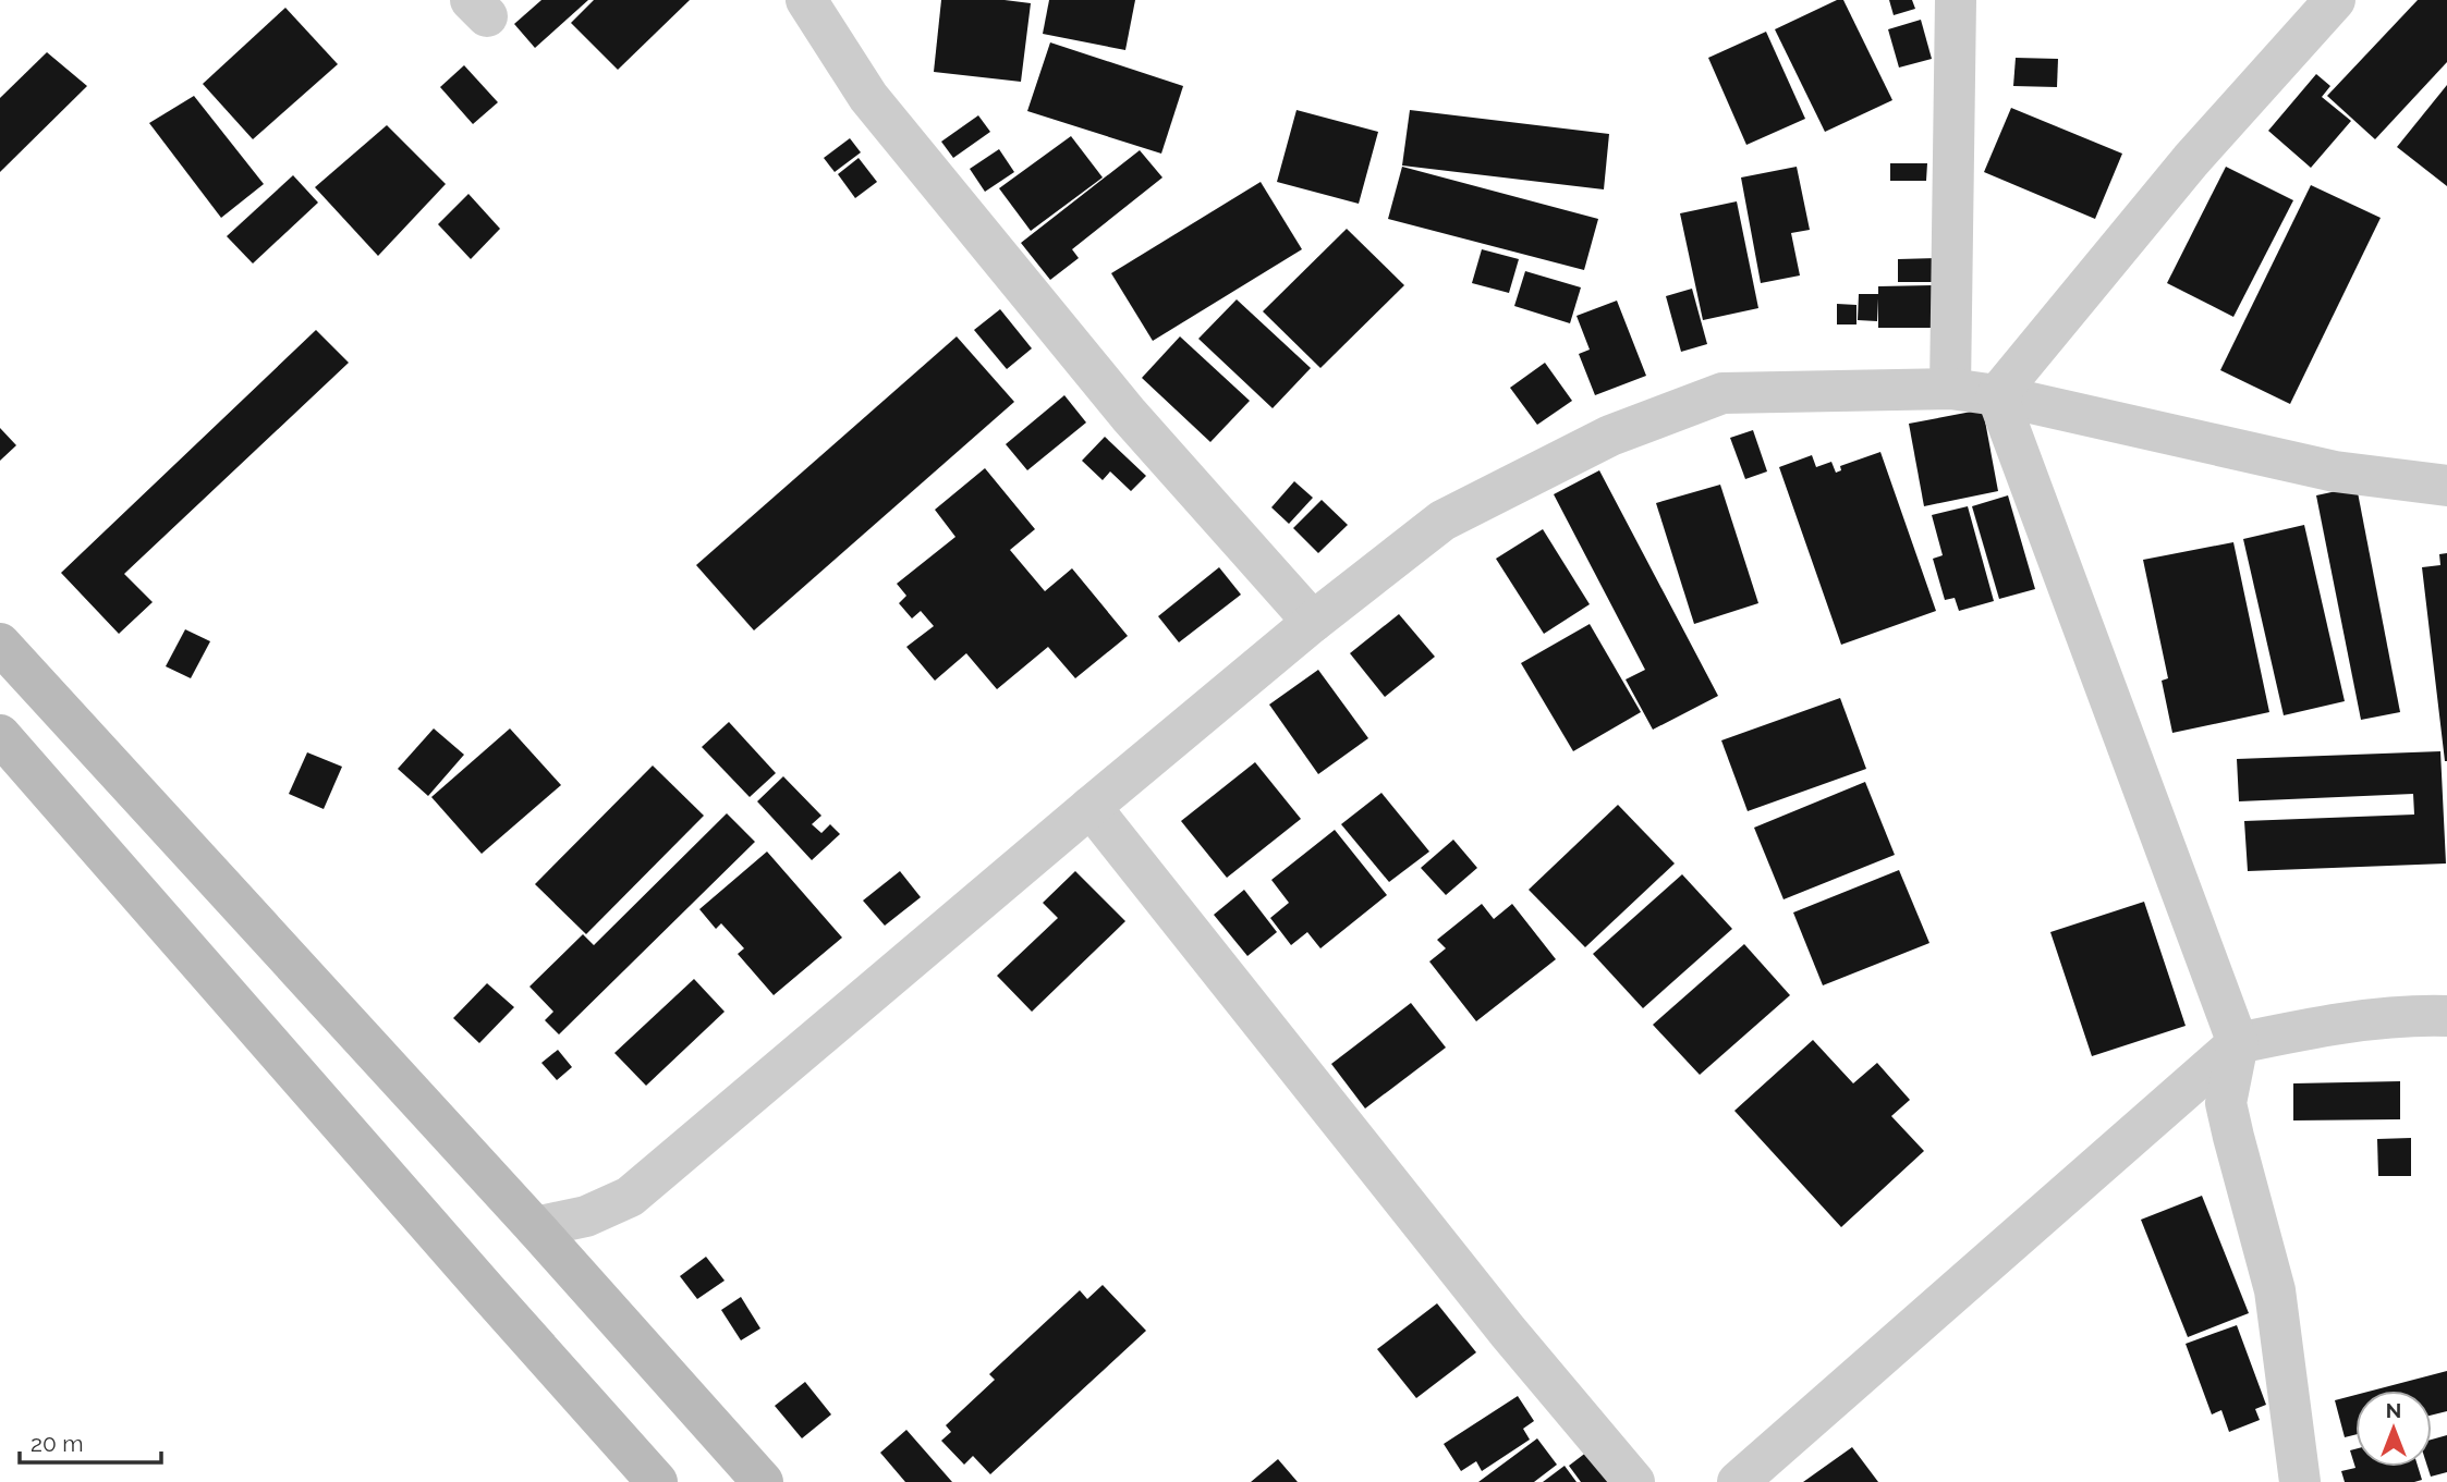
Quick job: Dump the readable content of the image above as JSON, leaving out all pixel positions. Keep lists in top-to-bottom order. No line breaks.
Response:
{"scale_bar":"20 m","north":"top"}
